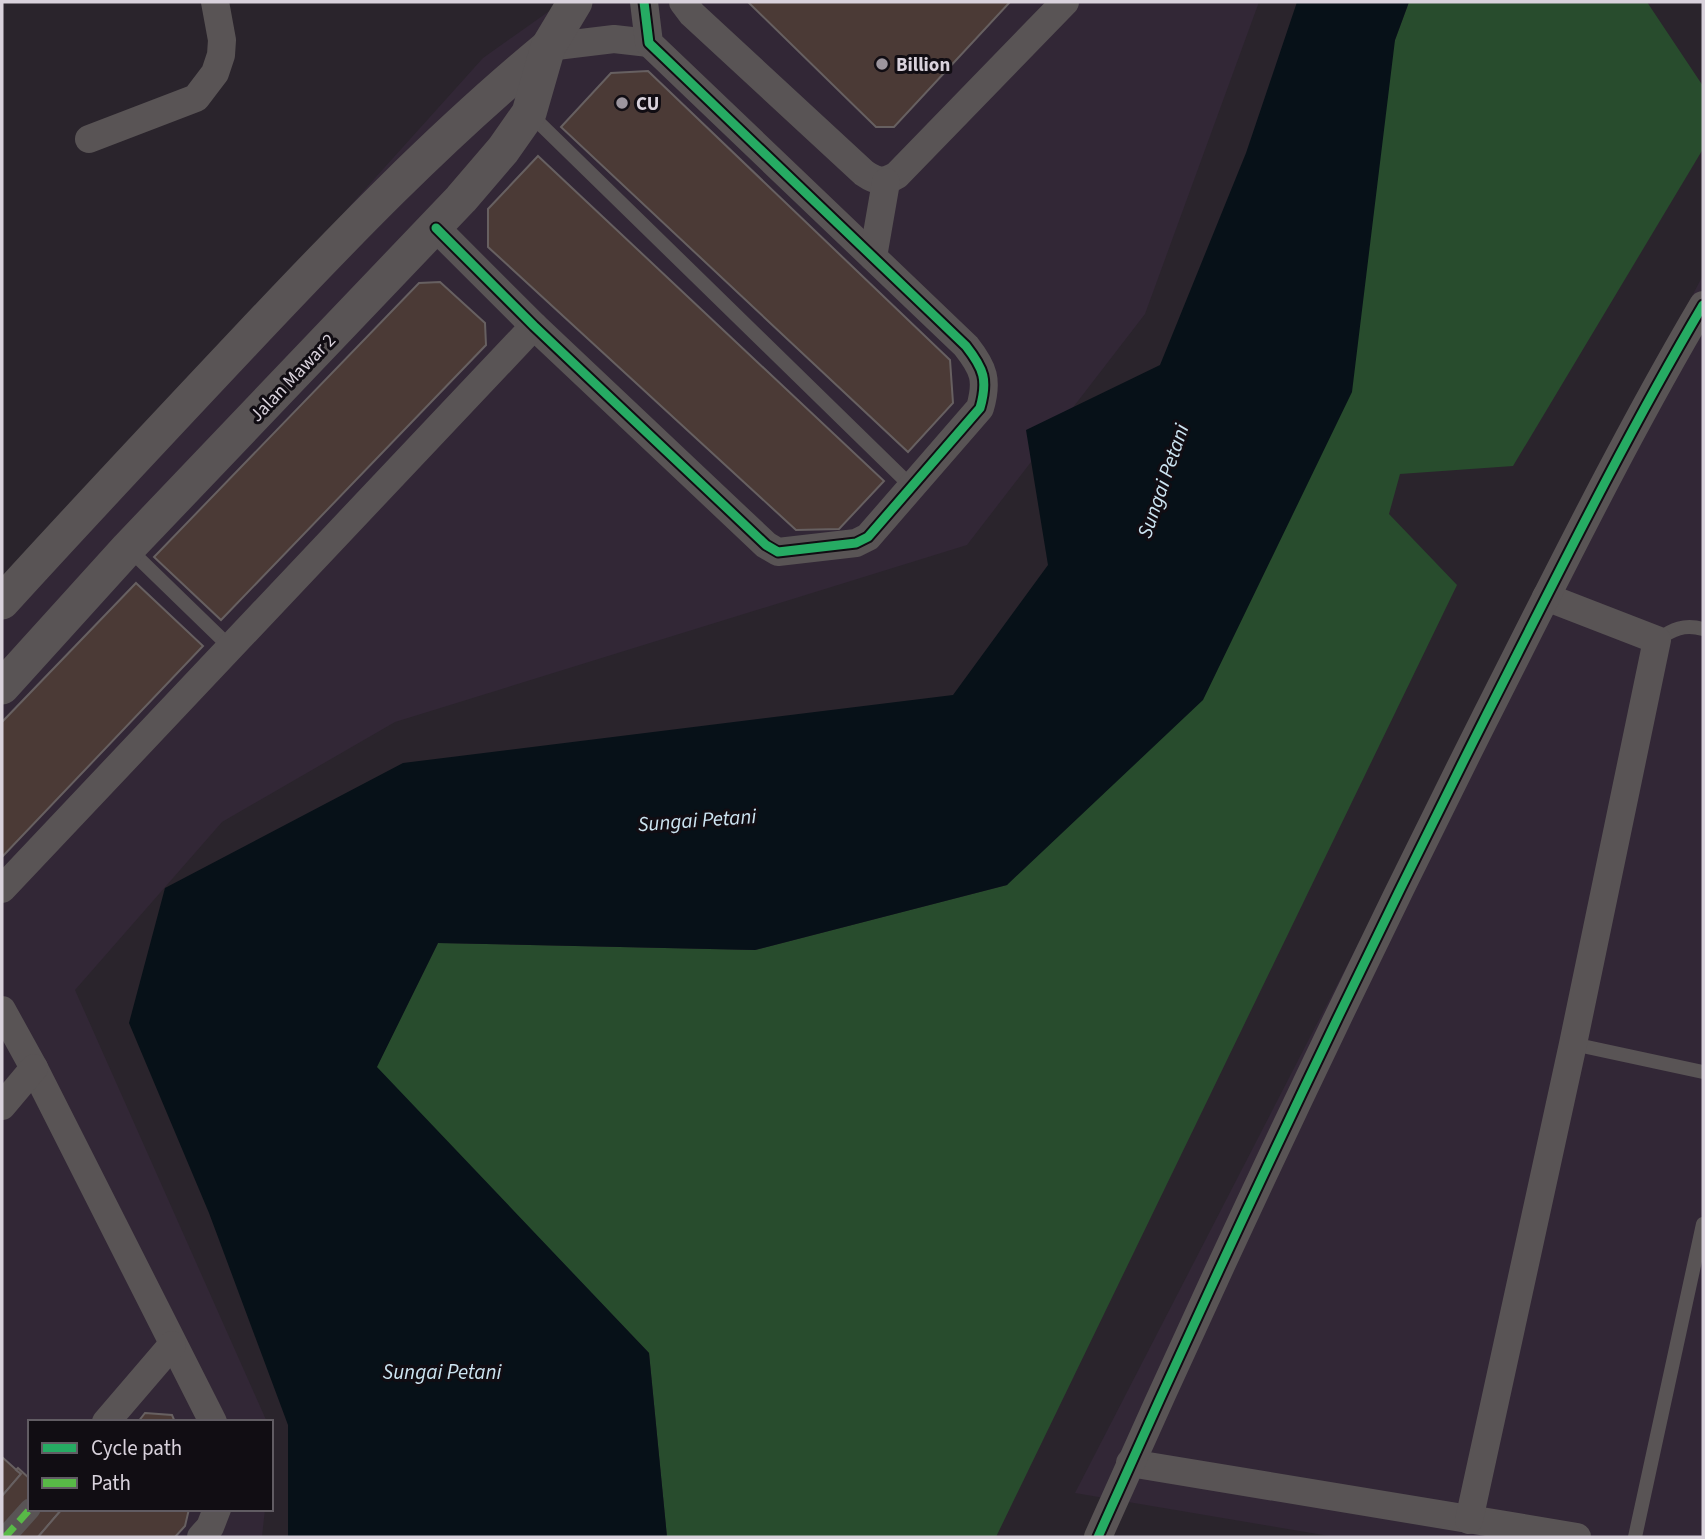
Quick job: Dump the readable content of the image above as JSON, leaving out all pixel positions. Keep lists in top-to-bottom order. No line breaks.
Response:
{"streets":{"street":["Jalan Mawar 2"]},"water":["Sungai Petani"],"places":["Billion","CU"],"legend":["Cycle path","Path"]}
